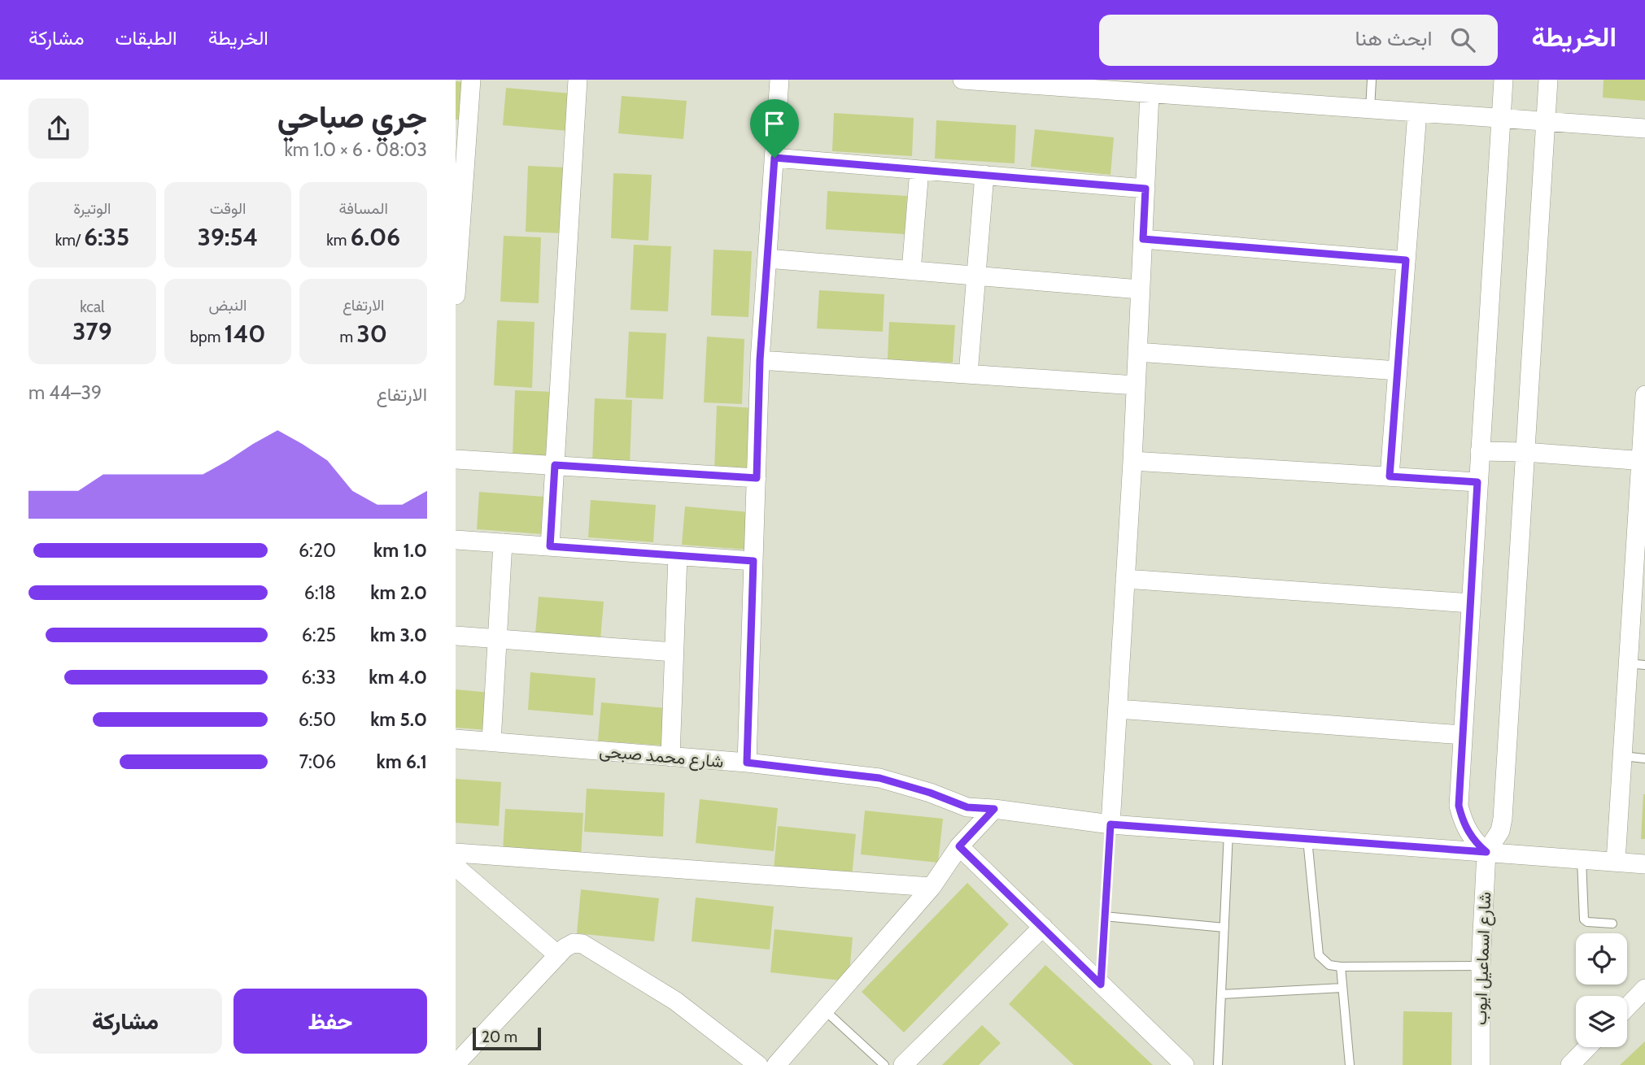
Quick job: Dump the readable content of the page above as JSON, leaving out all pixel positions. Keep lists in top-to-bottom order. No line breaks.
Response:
{"streets":{"street":["شارع محمد صبحى","شارع اسماعيل ايوب"]},"crossings":[["شارع محمد صبحى","شارع اسماعيل ايوب"]],"scale_bar":"20 m","page":{"header":"الخريطة","search":"ابحث هنا","nav":["الخريطة","الطبقات","مشاركة"],"heading":["جري صباحي","08:03 · 6 × 1.0 km"],"stats":[["المسافة","6.06 km"],["الوقت","39:54"],["الوتيرة","6:35 /km"],["الارتفاع","30 m"],["النبض","140 bpm"],["kcal","379"]],"chart":["الارتفاع","39–44 m"],"list":[{"name":"1.0 km","note":"6:20"},{"name":"2.0 km","note":"6:18"},{"name":"3.0 km","note":"6:25"},{"name":"4.0 km","note":"6:33"},{"name":"5.0 km","note":"6:50"},{"name":"6.1 km","note":"7:06"}],"buttons":["حفظ","مشاركة"],"scale":"20 m"}}
